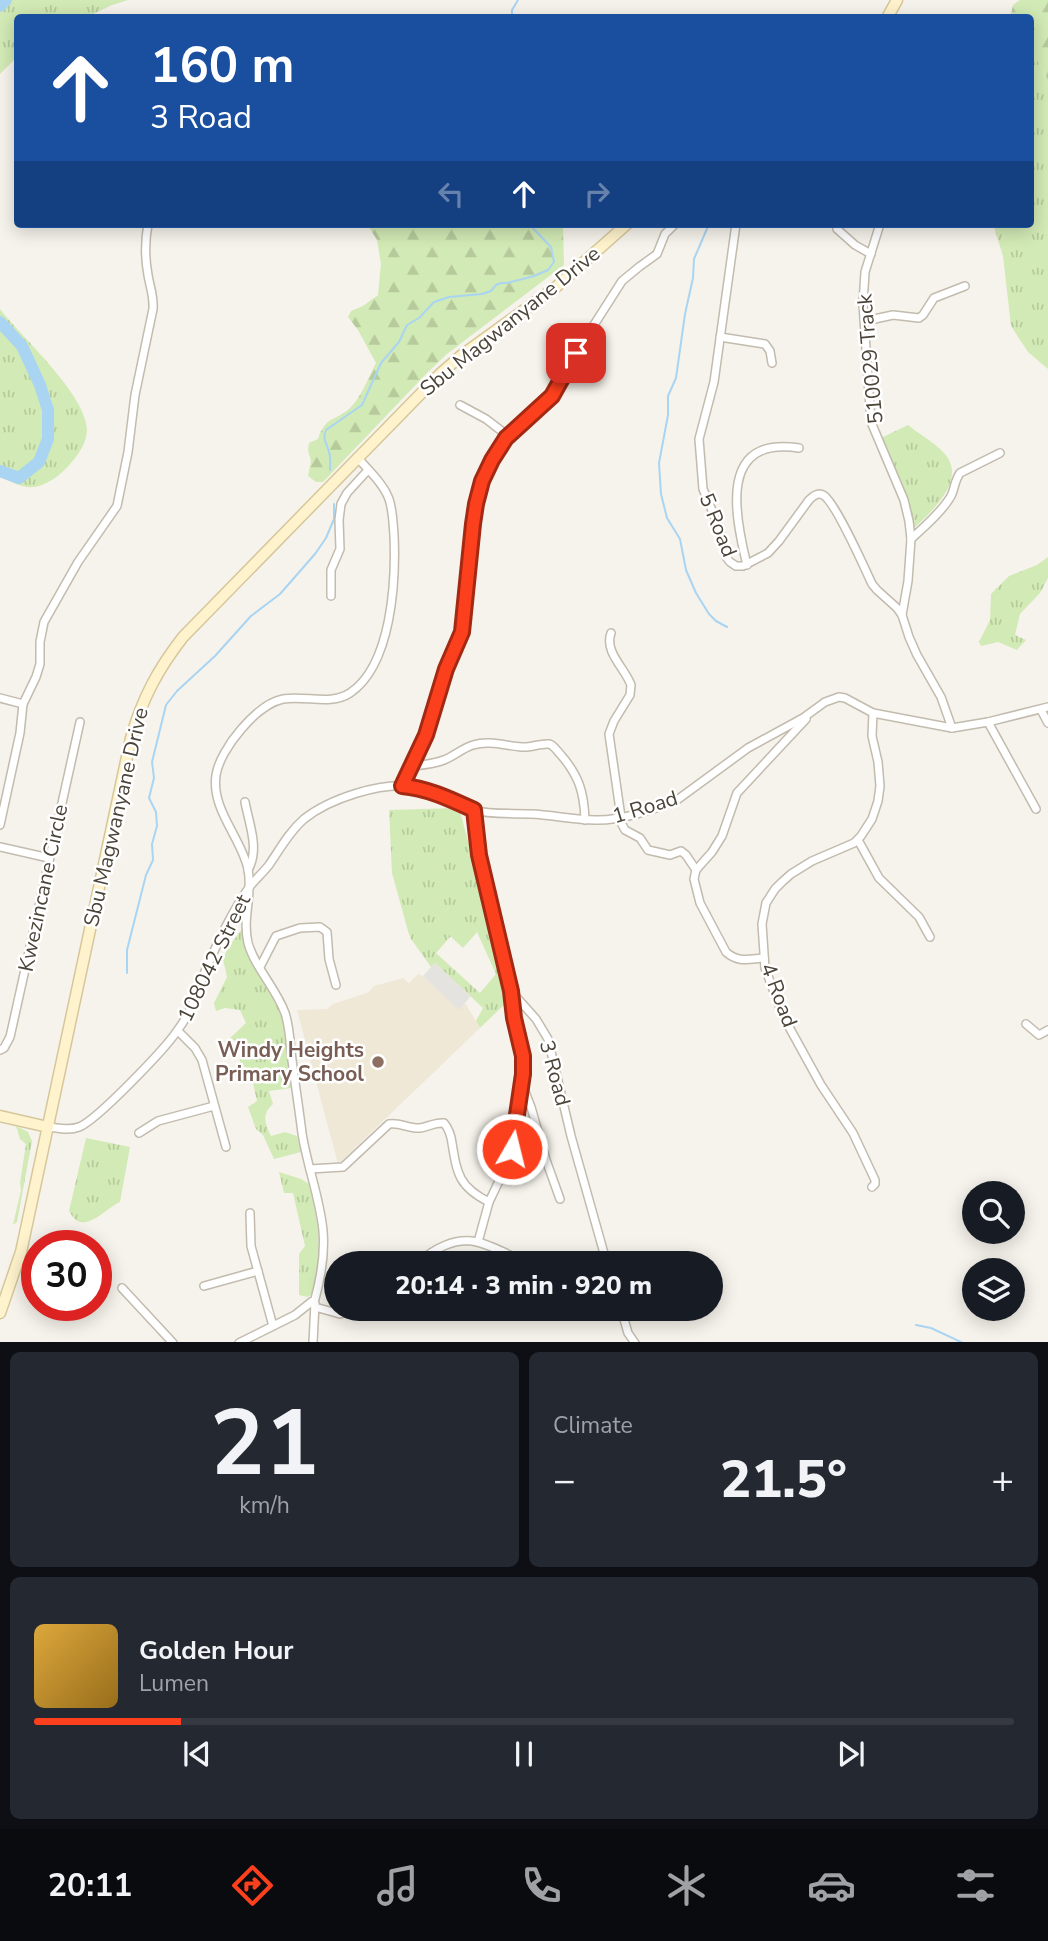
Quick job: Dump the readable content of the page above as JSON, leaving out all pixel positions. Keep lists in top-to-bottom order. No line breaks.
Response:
{"streets":{"main road":["Sbu Magwanyane Drive"],"street":["510029 Track","5 Road","1 Road","Kwezincane Circle","108042 Street","4 Road","3 Road"]},"crossings":[["Sbu Magwanyane Drive","108042 Street"],["510029 Track","5 Road"],["5 Road","1 Road"],["1 Road","108042 Street"],["1 Road","3 Road"]],"places":["Windy Heights Primary School"],"page":{"turn":["160 m","3 Road"],"limit":"30","trip":"20:14 · 3 min · 920 m","tile":[["21","km/h"],"Climate"],"heat":["−","21.5°","+"],"song":["Golden Hour","Lumen"],"tabs":"20:11"}}
